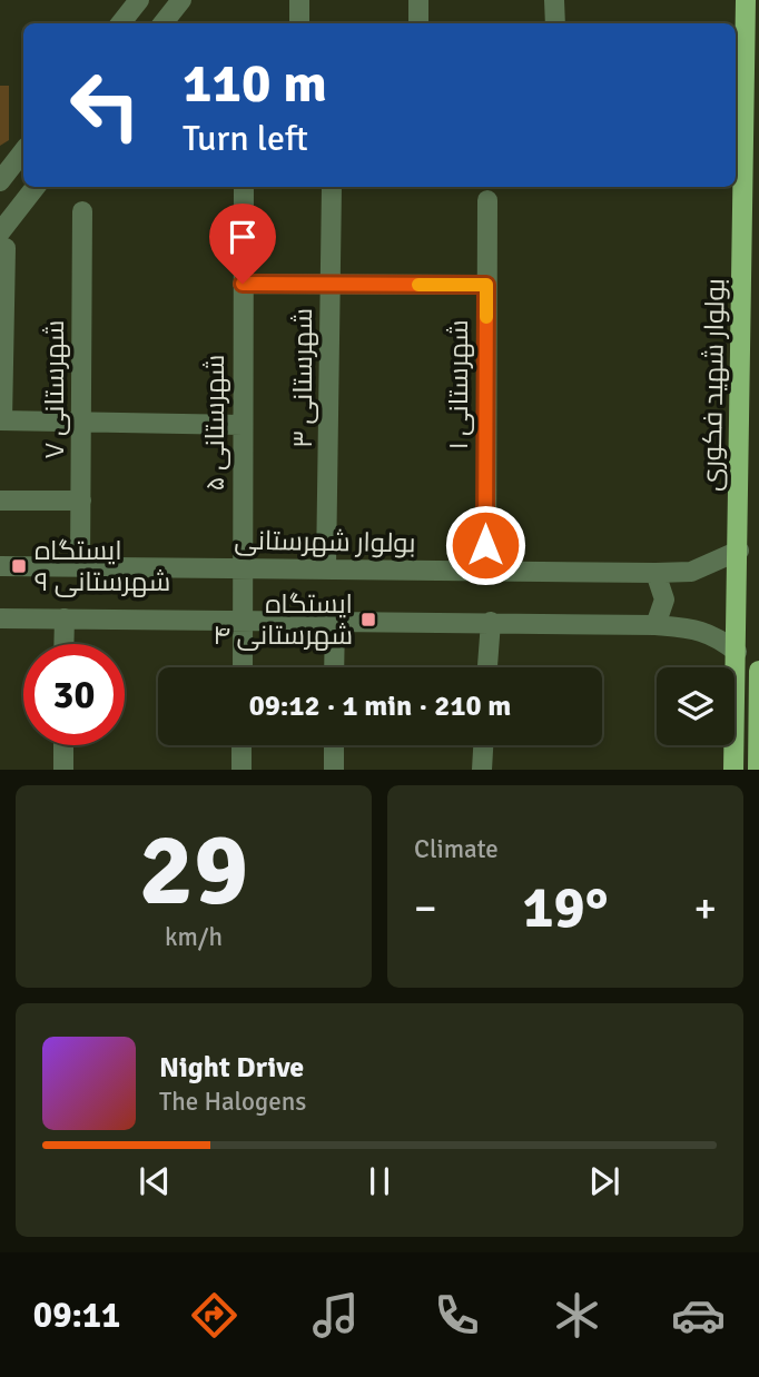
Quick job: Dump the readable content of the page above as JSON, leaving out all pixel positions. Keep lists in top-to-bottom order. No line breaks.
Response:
{"streets":{"main road":["بولوار شهید فکوری"],"street":["شهرستانی ۳","شهرستانی ۱","شهرستانی ۷","شهرستانی ۵","بولوار شهرستانی"]},"crossings":[["شهرستانی ۳","بولوار شهرستانی"],["شهرستانی ۱","بولوار شهرستانی"],["بولوار شهید فکوری","بولوار شهرستانی"],["شهرستانی ۷","بولوار شهرستانی"],["شهرستانی ۵","بولوار شهرستانی"]],"places":{"transit":["ایستگاه شهرستانی ۹","ایستگاه شهرستانی ۴"]},"page":{"turn":["110 m","Turn left"],"limit":"30","trip":"09:12 · 1 min · 210 m","tile":[["29","km/h"],"Climate"],"heat":["−","19°","+"],"song":["Night Drive","The Halogens"],"tabs":"09:11"}}
